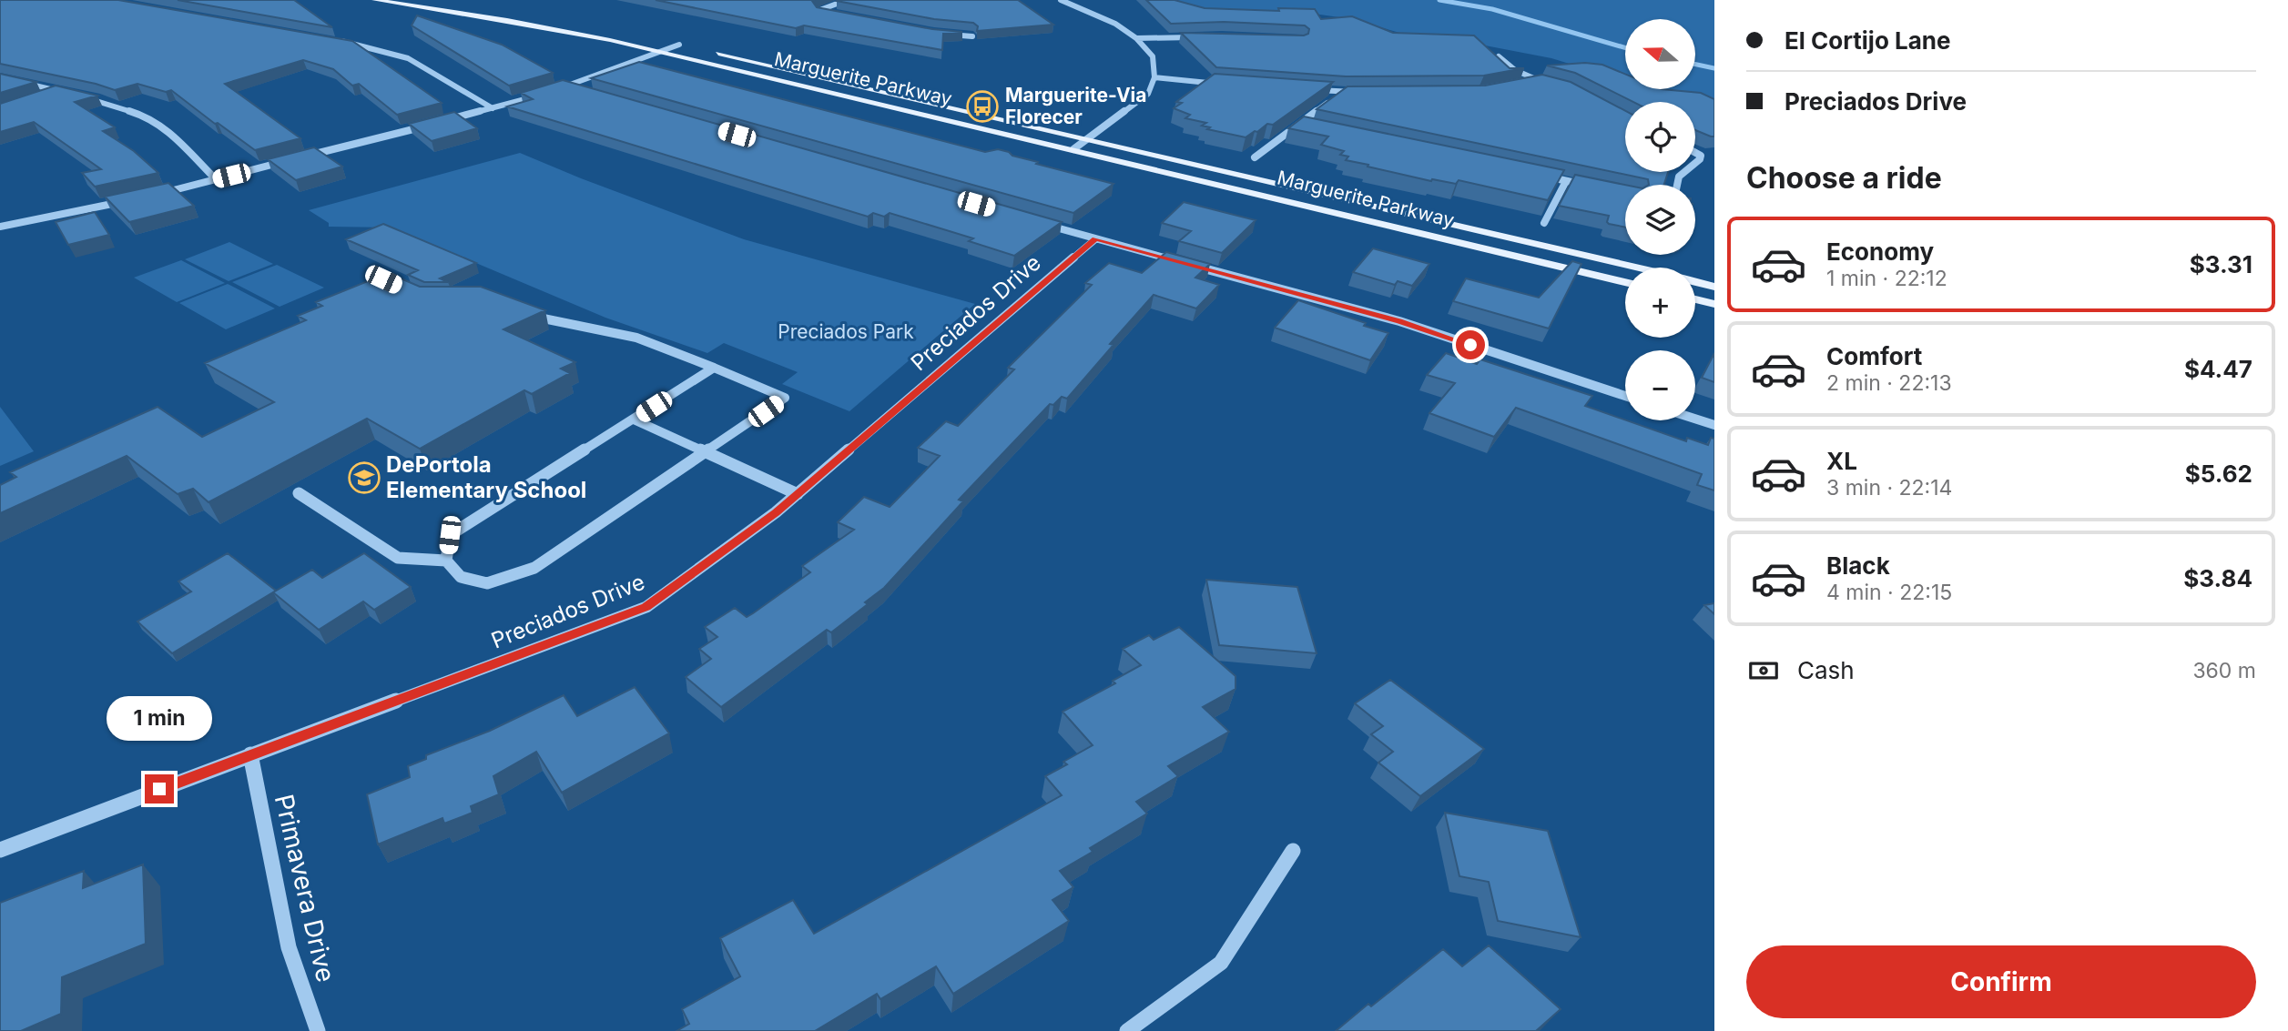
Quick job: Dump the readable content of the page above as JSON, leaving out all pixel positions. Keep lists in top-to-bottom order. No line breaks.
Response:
{"streets":{"main road":["Marguerite Parkway"],"street":["Preciados Drive","Primavera Drive"]},"crossings":[["Preciados Drive","Primavera Drive"]],"parks":["Preciados Park"],"places":{"bus stop":["Marguerite-Via Florecer"],"school or university":["DePortola Elementary School"]},"north":"left","page":{"banner":["El Cortijo Lane","Preciados Drive"],"map_buttons":["+","−"],"heading":"Choose a ride","list":[{"name":"Economy","note":"1 min · 22:12","value":"$3.31"},{"name":"Comfort","note":"2 min · 22:13","value":"$4.47"},{"name":"XL","note":"3 min · 22:14","value":"$5.62"},{"name":"Black","note":"4 min · 22:15","value":"$3.84"}],"pay":["Cash","360 m"],"bubble":"1 min","buttons":"Confirm"}}
